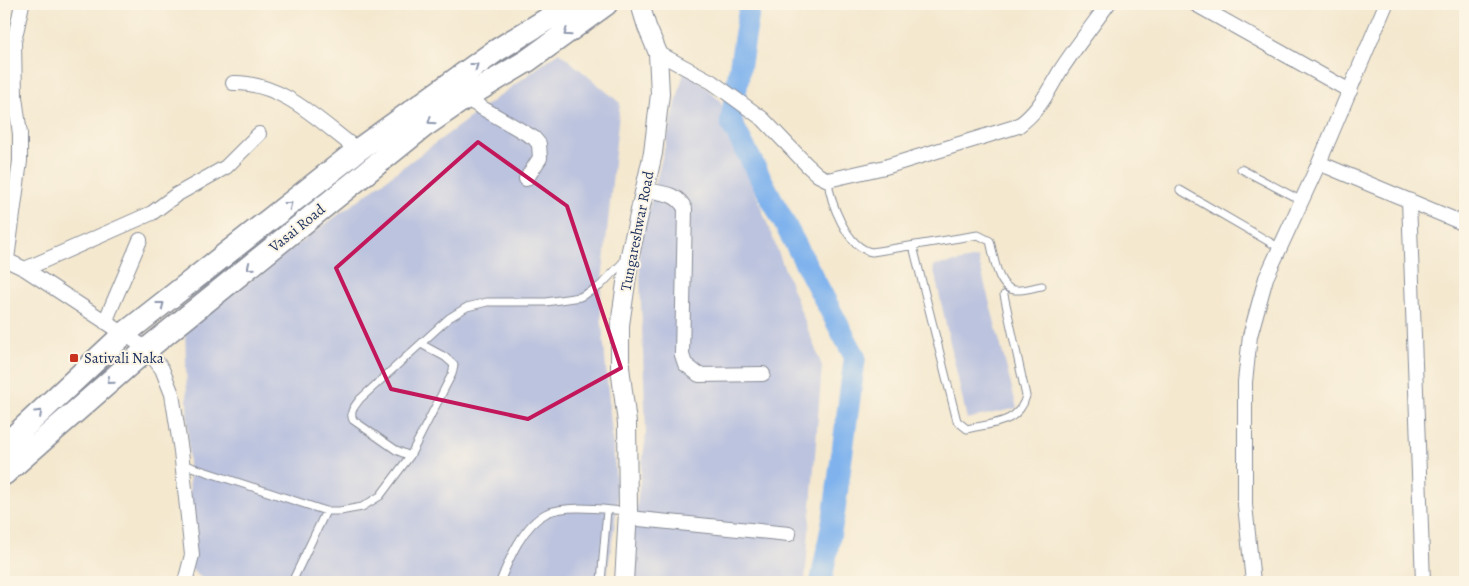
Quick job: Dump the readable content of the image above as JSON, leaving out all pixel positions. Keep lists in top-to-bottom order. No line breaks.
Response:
{"streets":{"main road":["Vasai Road"],"street":["Tungareshwar Road"]},"places":{"transit":["Sativali Naka"]}}
